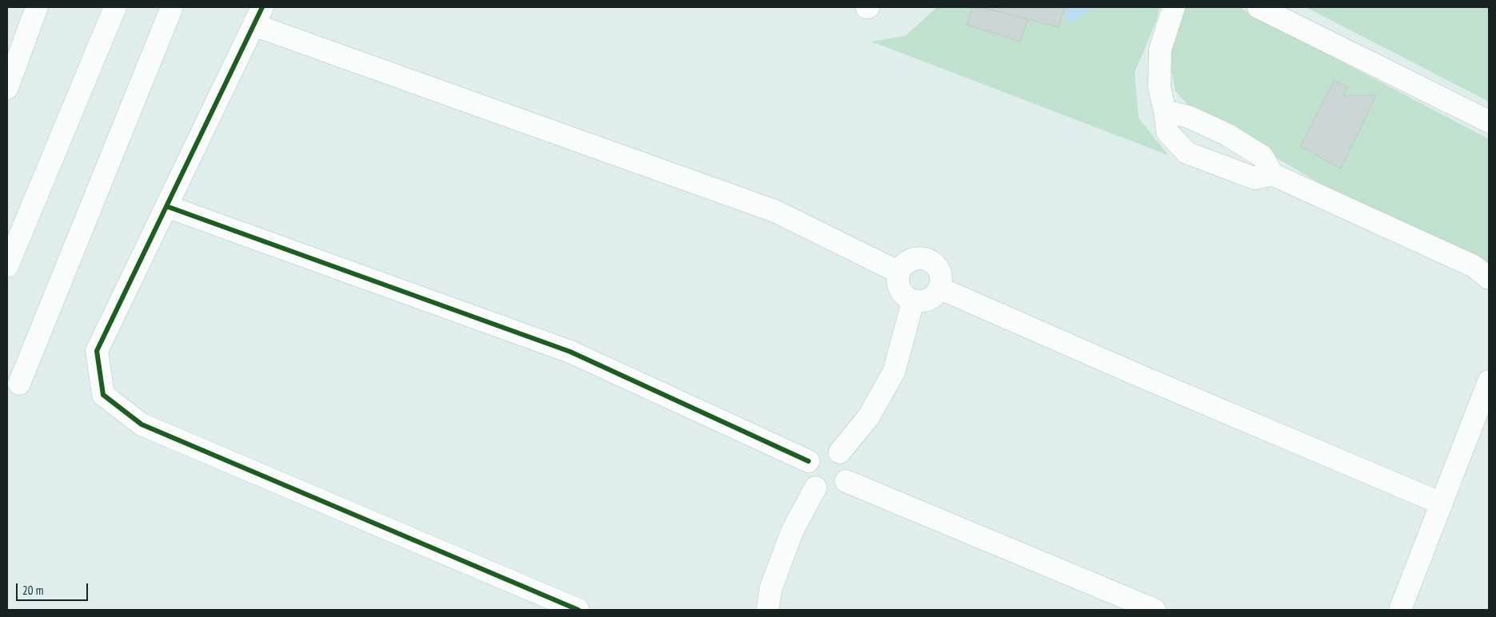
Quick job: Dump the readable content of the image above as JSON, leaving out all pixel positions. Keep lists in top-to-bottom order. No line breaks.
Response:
{"scale_bar":"20 m"}
